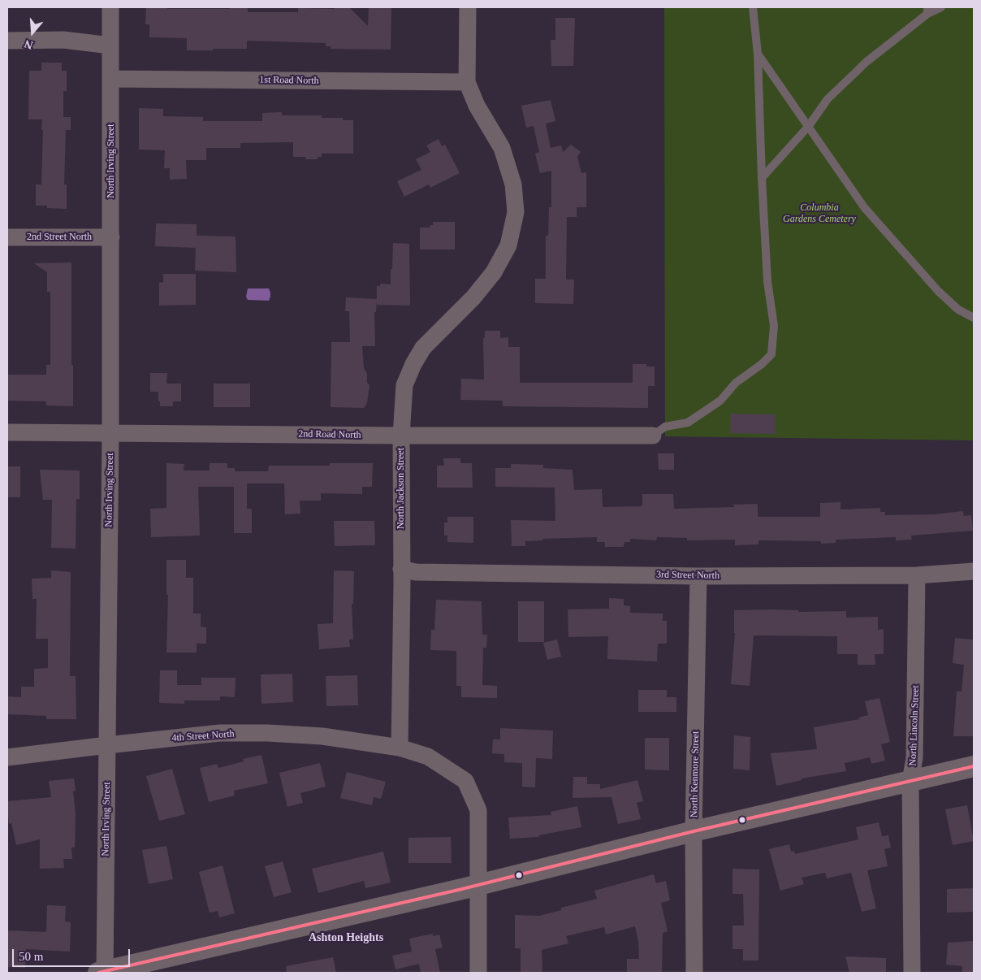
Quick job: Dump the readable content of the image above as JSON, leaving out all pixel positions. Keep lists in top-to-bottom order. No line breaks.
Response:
{"streets":{"street":["1st Road North","North Irving Street","2nd Street North","2nd Road North","North Jackson Street","3rd Street North","North Lincoln Street","4th Street North","North Kenmore Street"]},"crossings":[["1st Road North","North Irving Street"],["1st Road North","North Jackson Street"],["North Irving Street","2nd Street North"],["North Irving Street","2nd Road North"],["North Irving Street","4th Street North"],["2nd Road North","North Jackson Street"],["North Jackson Street","3rd Street North"],["North Jackson Street","4th Street North"],["3rd Street North","North Lincoln Street"],["3rd Street North","North Kenmore Street"]],"districts":["Ashton Heights"],"parks":["Columbia Gardens Cemetery"],"scale_bar":"50 m","north":"bottom"}
